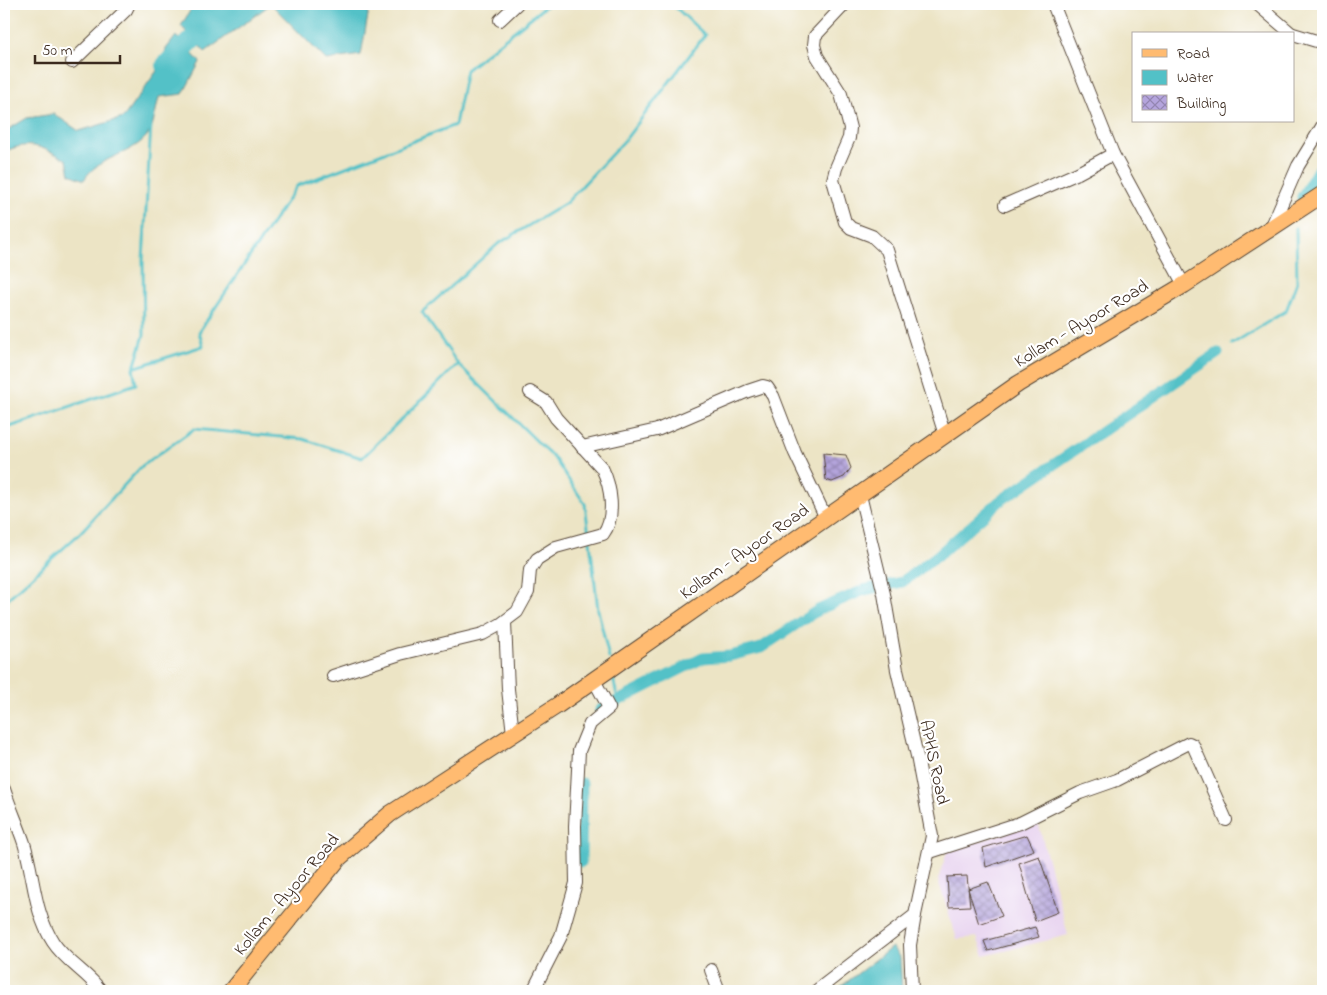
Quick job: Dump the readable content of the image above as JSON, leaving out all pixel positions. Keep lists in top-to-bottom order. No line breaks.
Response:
{"streets":{"main road":["Kollam - Ayoor Road"],"street":["APHS Road"]},"crossings":[["Kollam - Ayoor Road","APHS Road"]],"legend":["Road","Water","Building"],"scale_bar":"50 m"}
